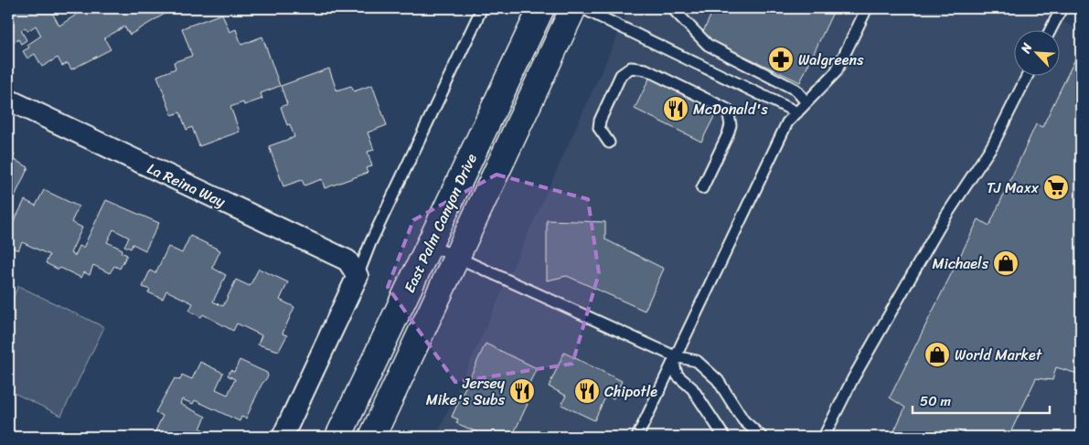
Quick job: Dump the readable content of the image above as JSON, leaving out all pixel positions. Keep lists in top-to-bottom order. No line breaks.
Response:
{"streets":{"main road":["East Palm Canyon Drive"],"street":["La Reina Way"]},"places":{"pharmacy":["Walgreens"],"restaurant":["McDonald's","Jersey Mike's Subs","Chipotle"],"supermarket":["TJ Maxx"],"shop":["Michaels","World Market"]},"scale_bar":"50 m","north":"top left"}
